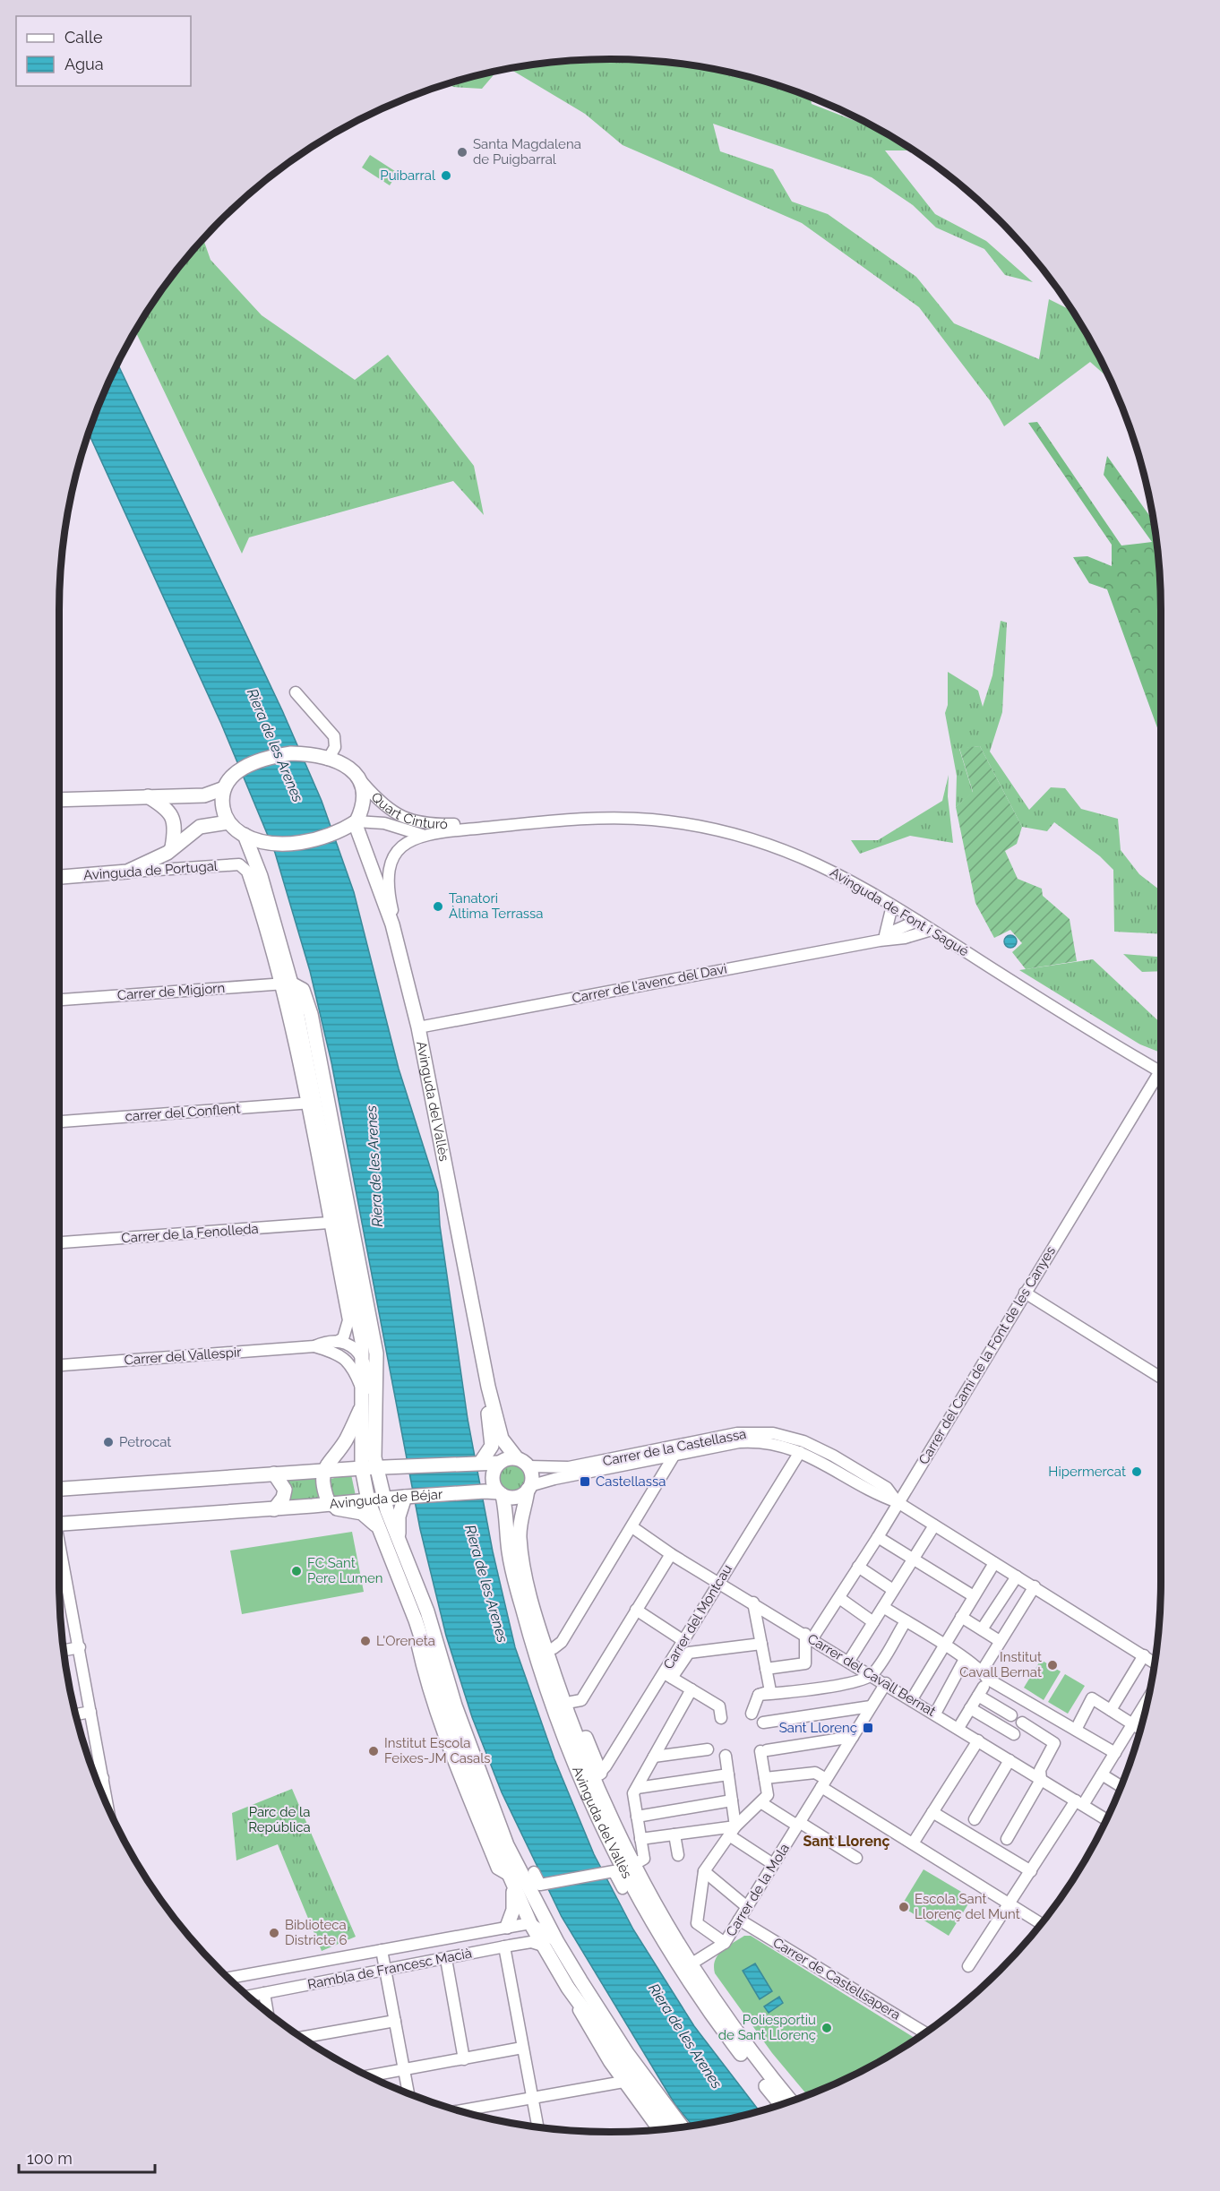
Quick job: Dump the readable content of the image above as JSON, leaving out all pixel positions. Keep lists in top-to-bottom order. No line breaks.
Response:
{"streets":{"main road":["Quart Cinturó","Avinguda de Portugal","Avinguda del Vallès","Avinguda de Béjar"],"street":["Avinguda de Font i Sagué","Carrer de l'avenc del Davi","Carrer de Migjorn","carrer del Conflent","Carrer de la Fenolleda","Carrer del Camí de la Font de les Canyes","Carrer del Vallespir","Carrer de la Castellassa","Carrer del Montcau","Carrer del Cavall Bernat","Carrer de la Mola","Rambla de Francesc Macià","Carrer de Castellsapera"]},"crossings":[["Quart Cinturó","Avinguda de Font i Sagué"],["Quart Cinturó","Avinguda del Vallès"],["Avinguda de Portugal","Carrer de Migjorn"],["Avinguda de Font i Sagué","Carrer de l'avenc del Davi"],["Avinguda de Font i Sagué","Avinguda del Vallès"],["Carrer de l'avenc del Davi","Avinguda del Vallès"],["Avinguda del Vallès","Carrer de la Castellassa"],["Avinguda del Vallès","Avinguda de Béjar"],["Avinguda del Vallès","Carrer del Montcau"],["Avinguda del Vallès","Carrer de la Mola"],["Carrer del Camí de la Font de les Canyes","Carrer de la Castellassa"],["Carrer del Camí de la Font de les Canyes","Carrer del Cavall Bernat"],["Carrer de la Castellassa","Avinguda de Béjar"],["Carrer de la Castellassa","Carrer del Montcau"],["Carrer del Montcau","Carrer del Cavall Bernat"],["Carrer del Cavall Bernat","Carrer de la Mola"],["Carrer de la Mola","Carrer de Castellsapera"]],"districts":["Sant Llorenç"],"water":["Riera de les Arenes"],"parks":["Parc de la República"],"places":{"other":["Santa Magdalena de Puigbarral","Puibarral","Tanatori Àltima Terrassa","Petrocat","Hipermercat","FC Sant Pere Lumen","L'Oreneta","Institut Cavall Bernat","Institut Escola Feixes-JM Casals","Escola Sant Llorenç del Munt","Biblioteca Districte 6","Poliesportiu de Sant Llorenç"],"transit":["Castellassa","Sant Llorenç"]},"legend":["Calle","Agua"],"scale_bar":"100 m"}
